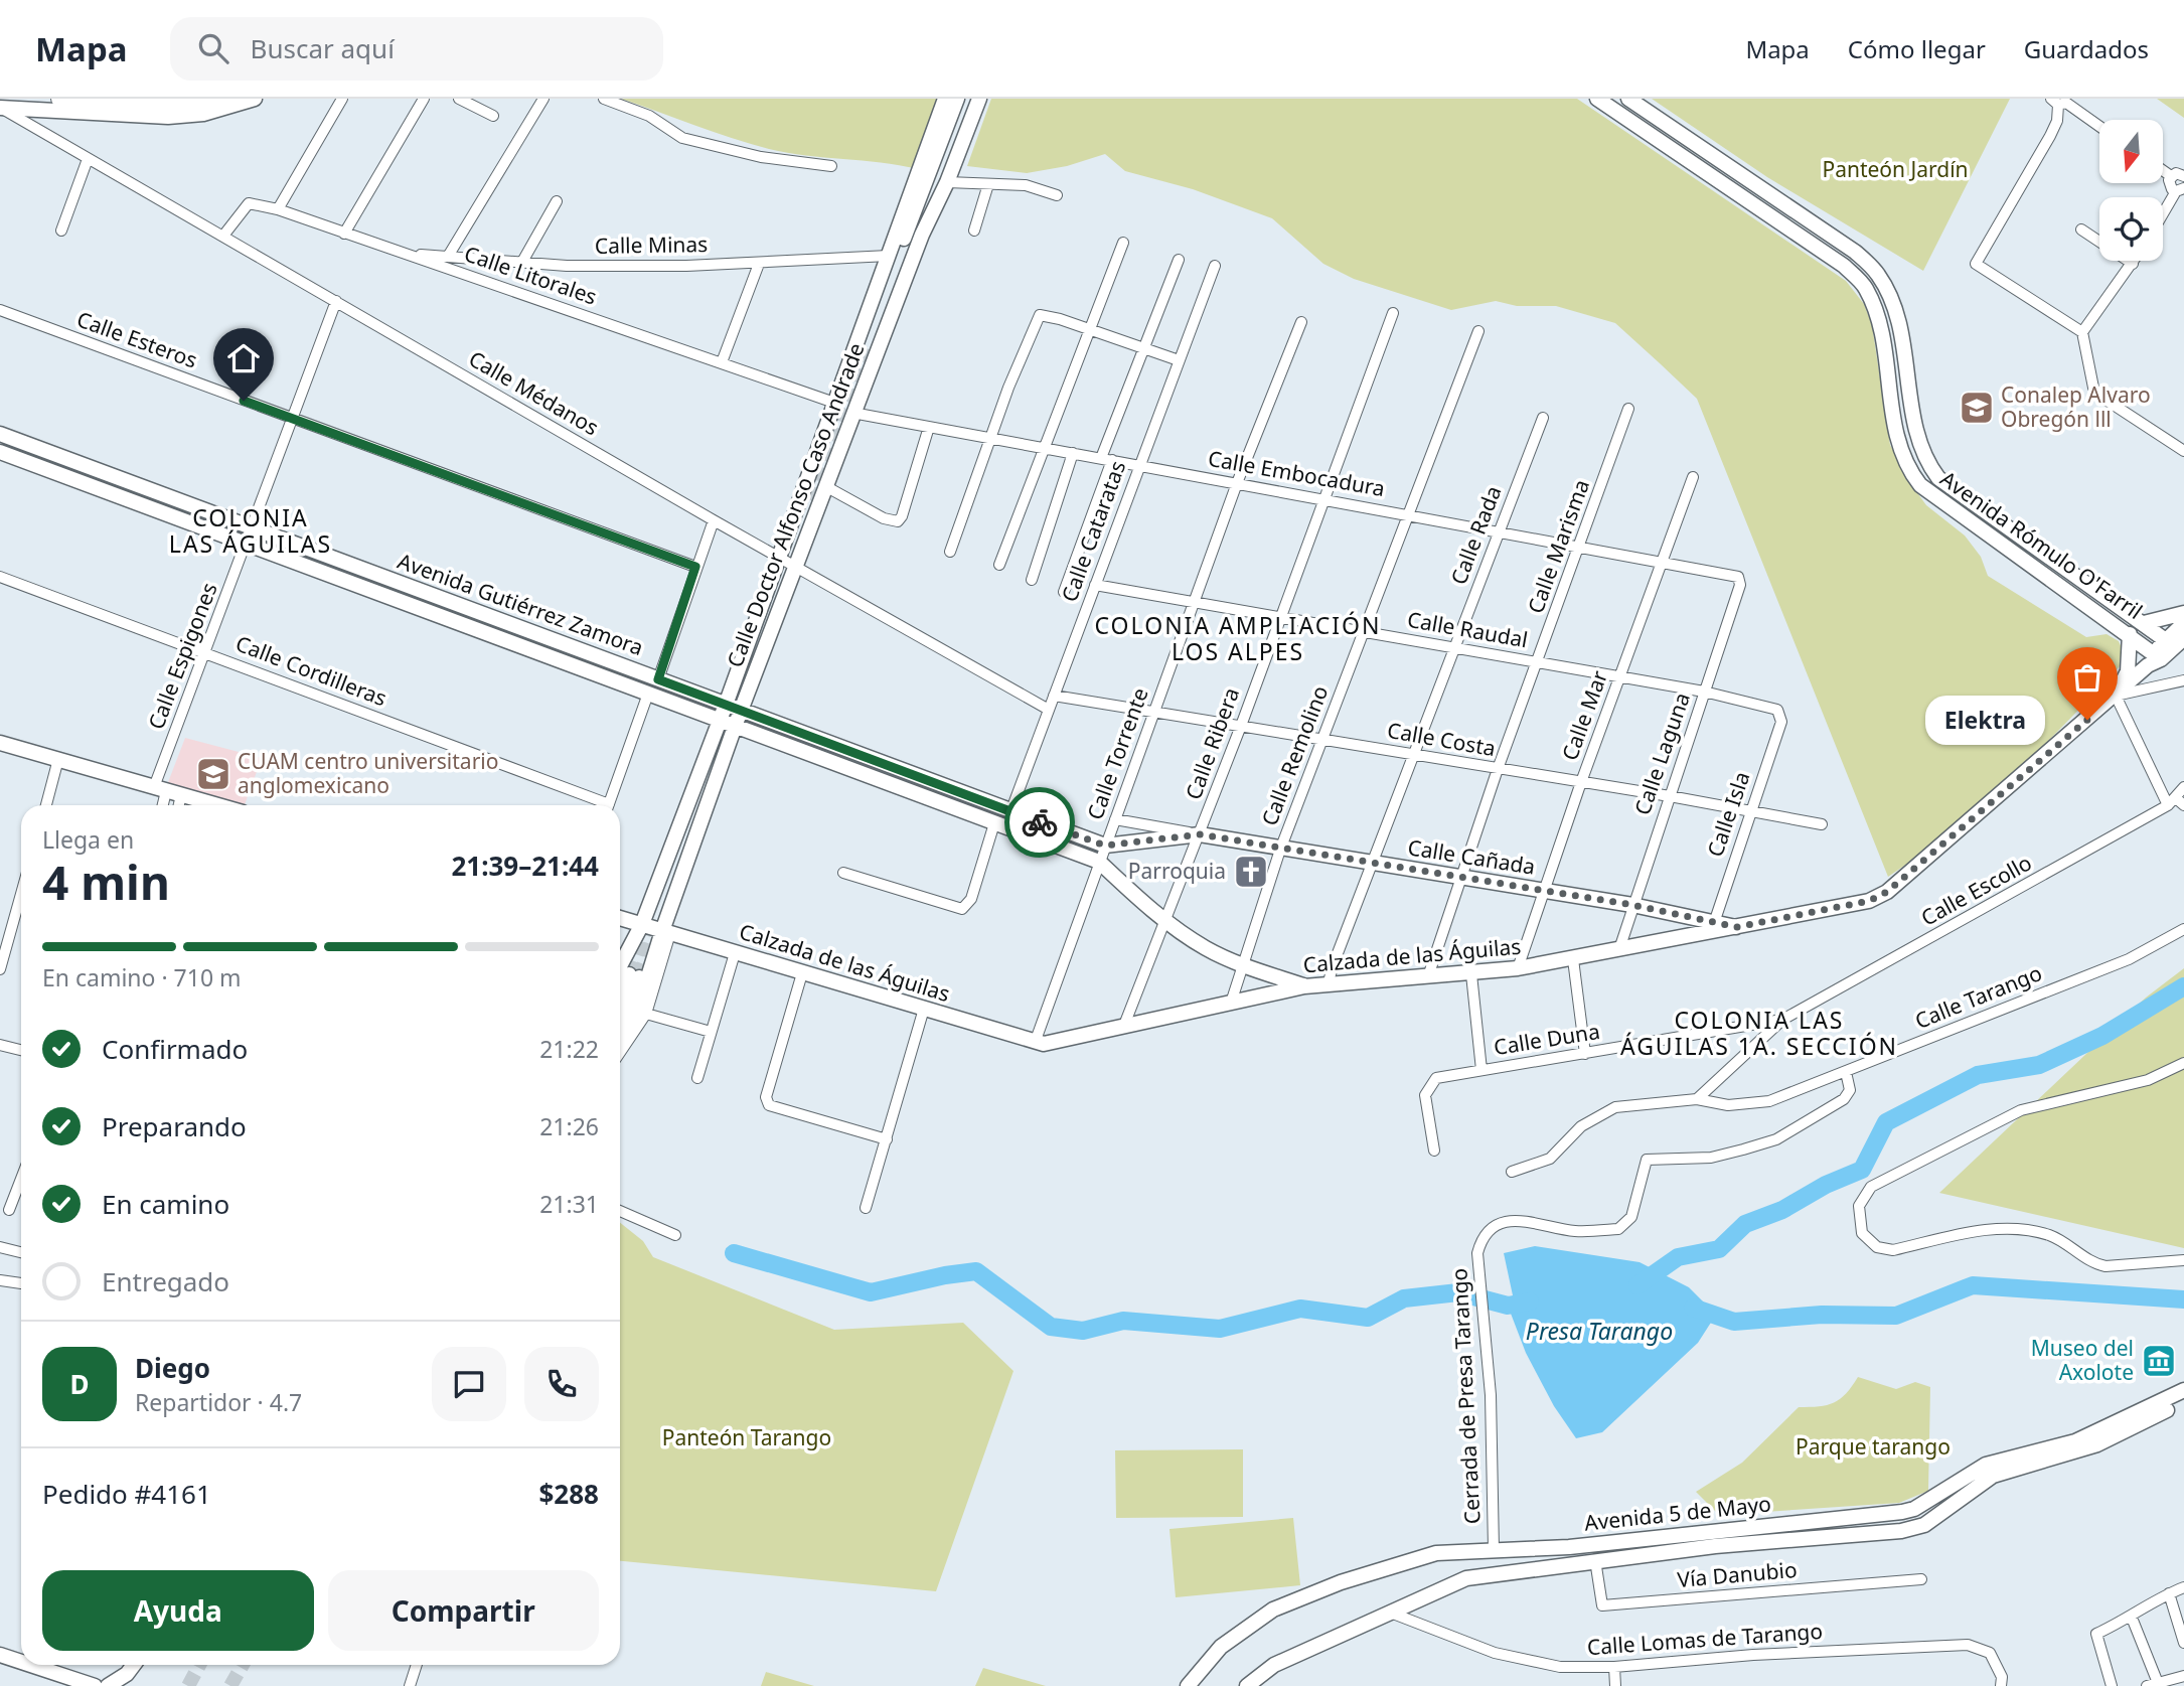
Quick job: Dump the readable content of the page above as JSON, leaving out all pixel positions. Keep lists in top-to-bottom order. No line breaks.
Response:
{"streets":{"main road":["Calle Doctor Alfonso Caso Andrade","Avenida Rómulo O'Farril","Avenida Gutiérrez Zamora","Calle Cañada","Calzada de las Águilas","Avenida 5 de Mayo"],"street":["Calle Minas","Calle Litorales","Calle Esteros","Calle Médanos","Calle Embocadura","Calle Cataratas","Calle Rada","Calle Marisma","Calle Raudal","Calle Espigones","Calle Cordilleras","Calle Mar","Calle Costa","Calle Ribera","Calle Torrente","Calle Laguna","Calle Remolino","Calle Isla","Calle Escollo","Calle Tarango","Calle Duna","Cerrada de Presa Tarango","Vía Danubio","Calle Lomas de Tarango"]},"crossings":[["Calle Minas","Calle Litorales"],["Calle Minas","Calle Doctor Alfonso Caso Andrade"],["Calle Litorales","Calle Médanos"],["Calle Litorales","Calle Doctor Alfonso Caso Andrade"],["Calle Esteros","Calle Espigones"],["Calle Médanos","Calle Doctor Alfonso Caso Andrade"],["Calle Médanos","Calle Cataratas"],["Calle Médanos","Calle Espigones"],["Calle Embocadura","Calle Doctor Alfonso Caso Andrade"],["Calle Embocadura","Calle Cataratas"],["Calle Embocadura","Calle Rada"],["Calle Embocadura","Calle Marisma"],["Calle Embocadura","Calle Mar"],["Calle Embocadura","Calle Ribera"],["Calle Embocadura","Calle Torrente"],["Calle Embocadura","Calle Laguna"],["Calle Embocadura","Calle Remolino"],["Calle Doctor Alfonso Caso Andrade","Avenida Gutiérrez Zamora"],["Calle Doctor Alfonso Caso Andrade","Calzada de las Águilas"],["Calle Cataratas","Avenida Gutiérrez Zamora"],["Calle Cataratas","Calle Raudal"],["Calle Cataratas","Calle Costa"],["Calle Rada","Calle Raudal"],["Calle Rada","Calle Costa"],["Calle Rada","Calle Cañada"],["Calle Rada","Calzada de las Águilas"],["Avenida Rómulo O'Farril","Calzada de las Águilas"],["Calle Marisma","Calle Raudal"],["Calle Marisma","Calle Costa"],["Calle Marisma","Calle Cañada"],["Calle Marisma","Calzada de las Águilas"],["Avenida Gutiérrez Zamora","Calle Espigones"],["Avenida Gutiérrez Zamora","Calle Torrente"],["Avenida Gutiérrez Zamora","Calle Cañada"],["Calle Raudal","Calle Mar"],["Calle Raudal","Calle Ribera"],["Calle Raudal","Calle Torrente"],["Calle Raudal","Calle Laguna"],["Calle Raudal","Calle Remolino"],["Calle Raudal","Calle Isla"],["Calle Espigones","Calle Cordilleras"],["Calle Mar","Calle Costa"],["Calle Mar","Calle Cañada"],["Calle Mar","Calzada de las Águilas"],["Calle Costa","Calle Ribera"],["Calle Costa","Calle Torrente"],["Calle Costa","Calle Laguna"],["Calle Costa","Calle Remolino"],["Calle Costa","Calle Isla"],["Calle Ribera","Calle Cañada"],["Calle Ribera","Calzada de las Águilas"],["Calle Torrente","Calle Cañada"],["Calle Torrente","Calzada de las Águilas"],["Calle Laguna","Calle Cañada"],["Calle Laguna","Calzada de las Águilas"],["Calle Remolino","Calle Cañada"],["Calle Remolino","Calzada de las Águilas"],["Calle Isla","Calle Cañada"],["Calle Cañada","Calzada de las Águilas"],["Calle Escollo","Calle Duna"],["Calle Tarango","Cerrada de Presa Tarango"],["Cerrada de Presa Tarango","Avenida 5 de Mayo"],["Avenida 5 de Mayo","Vía Danubio"],["Avenida 5 de Mayo","Calle Lomas de Tarango"]],"districts":["COLONIA LAS ÁGUILAS","COLONIA AMPLIACIÓN LOS ALPES","COLONIA LAS ÁGUILAS 1A. SECCIÓN"],"water":["Presa Tarango"],"parks":["Panteón Jardín","Panteón Tarango","Parque tarango"],"places":{"school or university":["Conalep Alvaro Obregón lll","CUAM centro universitario anglomexicano"],"other":["Elektra"],"church":["Parroquia"],"museum":["Museo del Axolote"]},"north":"bottom","page":{"header":"Mapa","search":"Buscar aquí","nav":["Mapa","Cómo llegar","Guardados"],"bubble":"Elektra","heading":["4 min","Llega en","21:39–21:44"],"panel":["Diego","Repartidor · 4.7","Pedido #4161","$288"],"bar":"En camino · 710 m","list":[["Confirmado","21:22"],["Preparando","21:26"],["En camino","21:31"],"Entregado"],"round":"D","buttons":["Ayuda","Compartir"]}}
